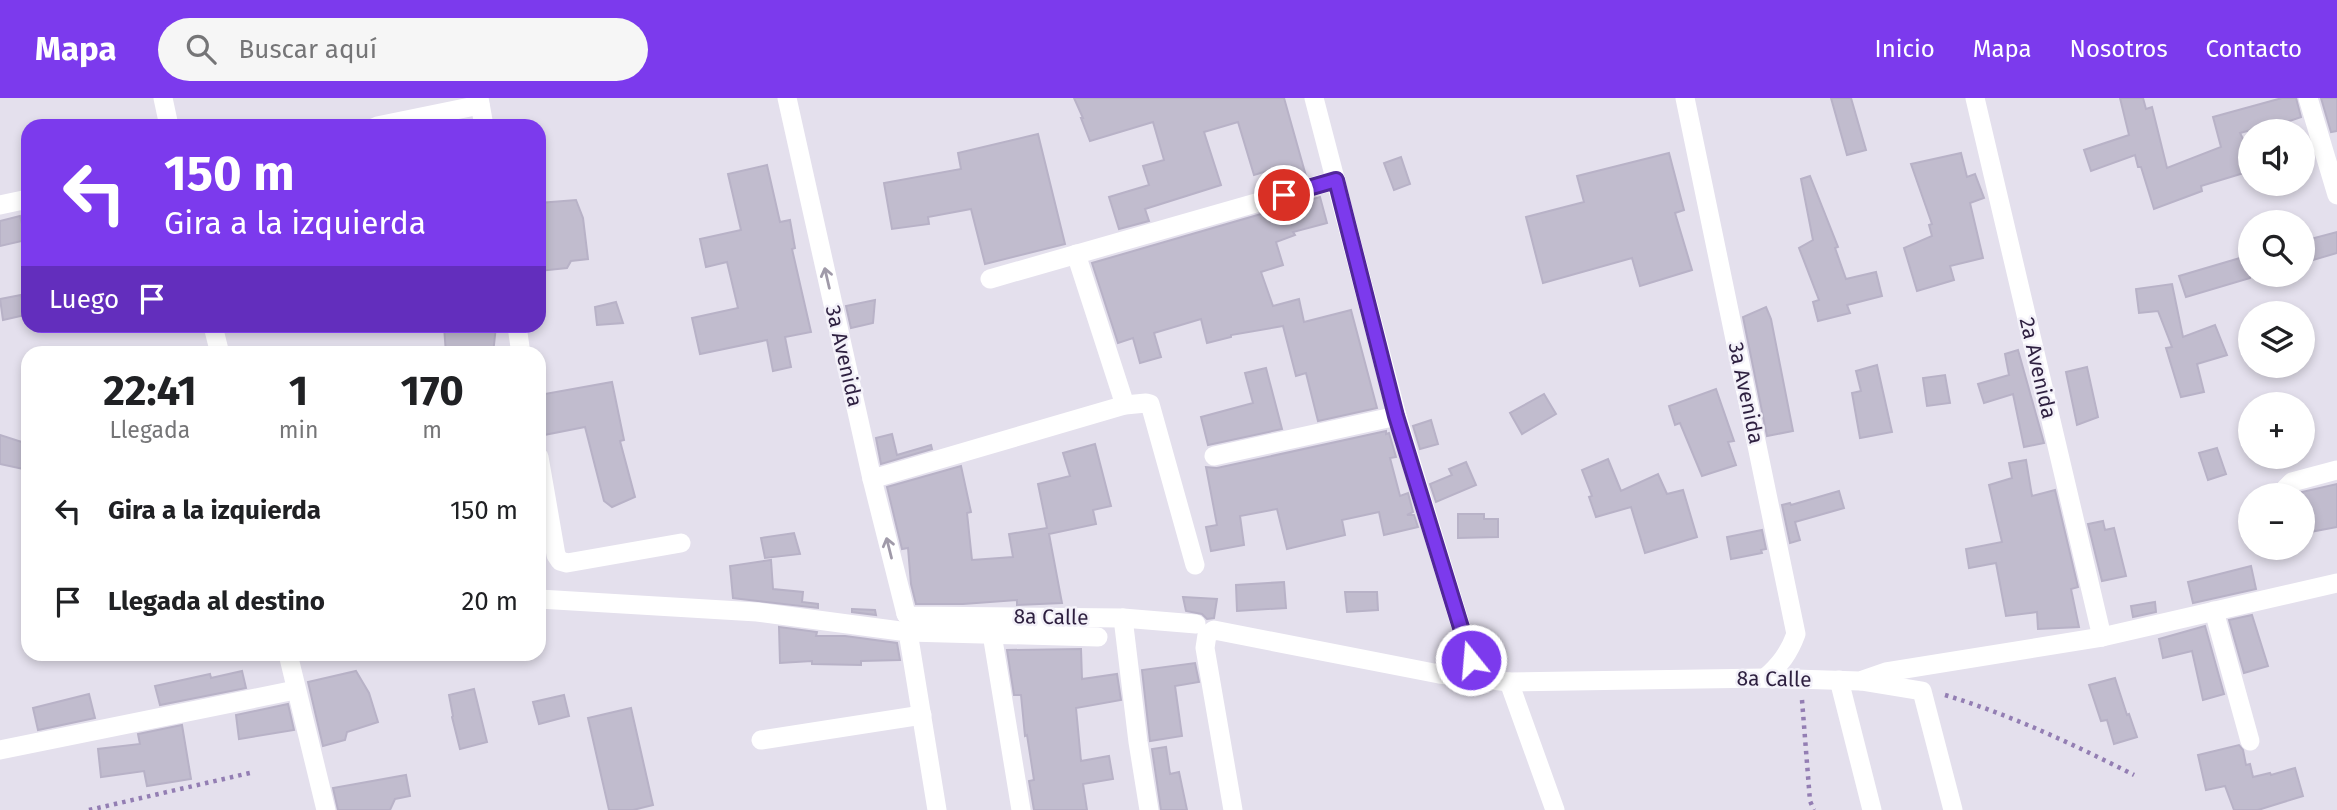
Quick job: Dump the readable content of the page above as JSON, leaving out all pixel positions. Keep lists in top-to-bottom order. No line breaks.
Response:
{"streets":{"street":["3a Avenida","2a Avenida","8a Calle"]},"crossings":[["3a Avenida","8a Calle"],["2a Avenida","8a Calle"]],"one_way":["3a Avenida"],"page":{"header":"Mapa","search":"Buscar aquí","nav":["Inicio","Mapa","Nosotros","Contacto"],"map_buttons":["+","−"],"turn":["150 m","Gira a la izquierda"],"then":"Luego","eta":["22:41","Llegada","1","min","170","m"],"list":[{"name":"Gira a la izquierda","value":"150 m"},{"name":"Llegada al destino","value":"20 m"}]}}
